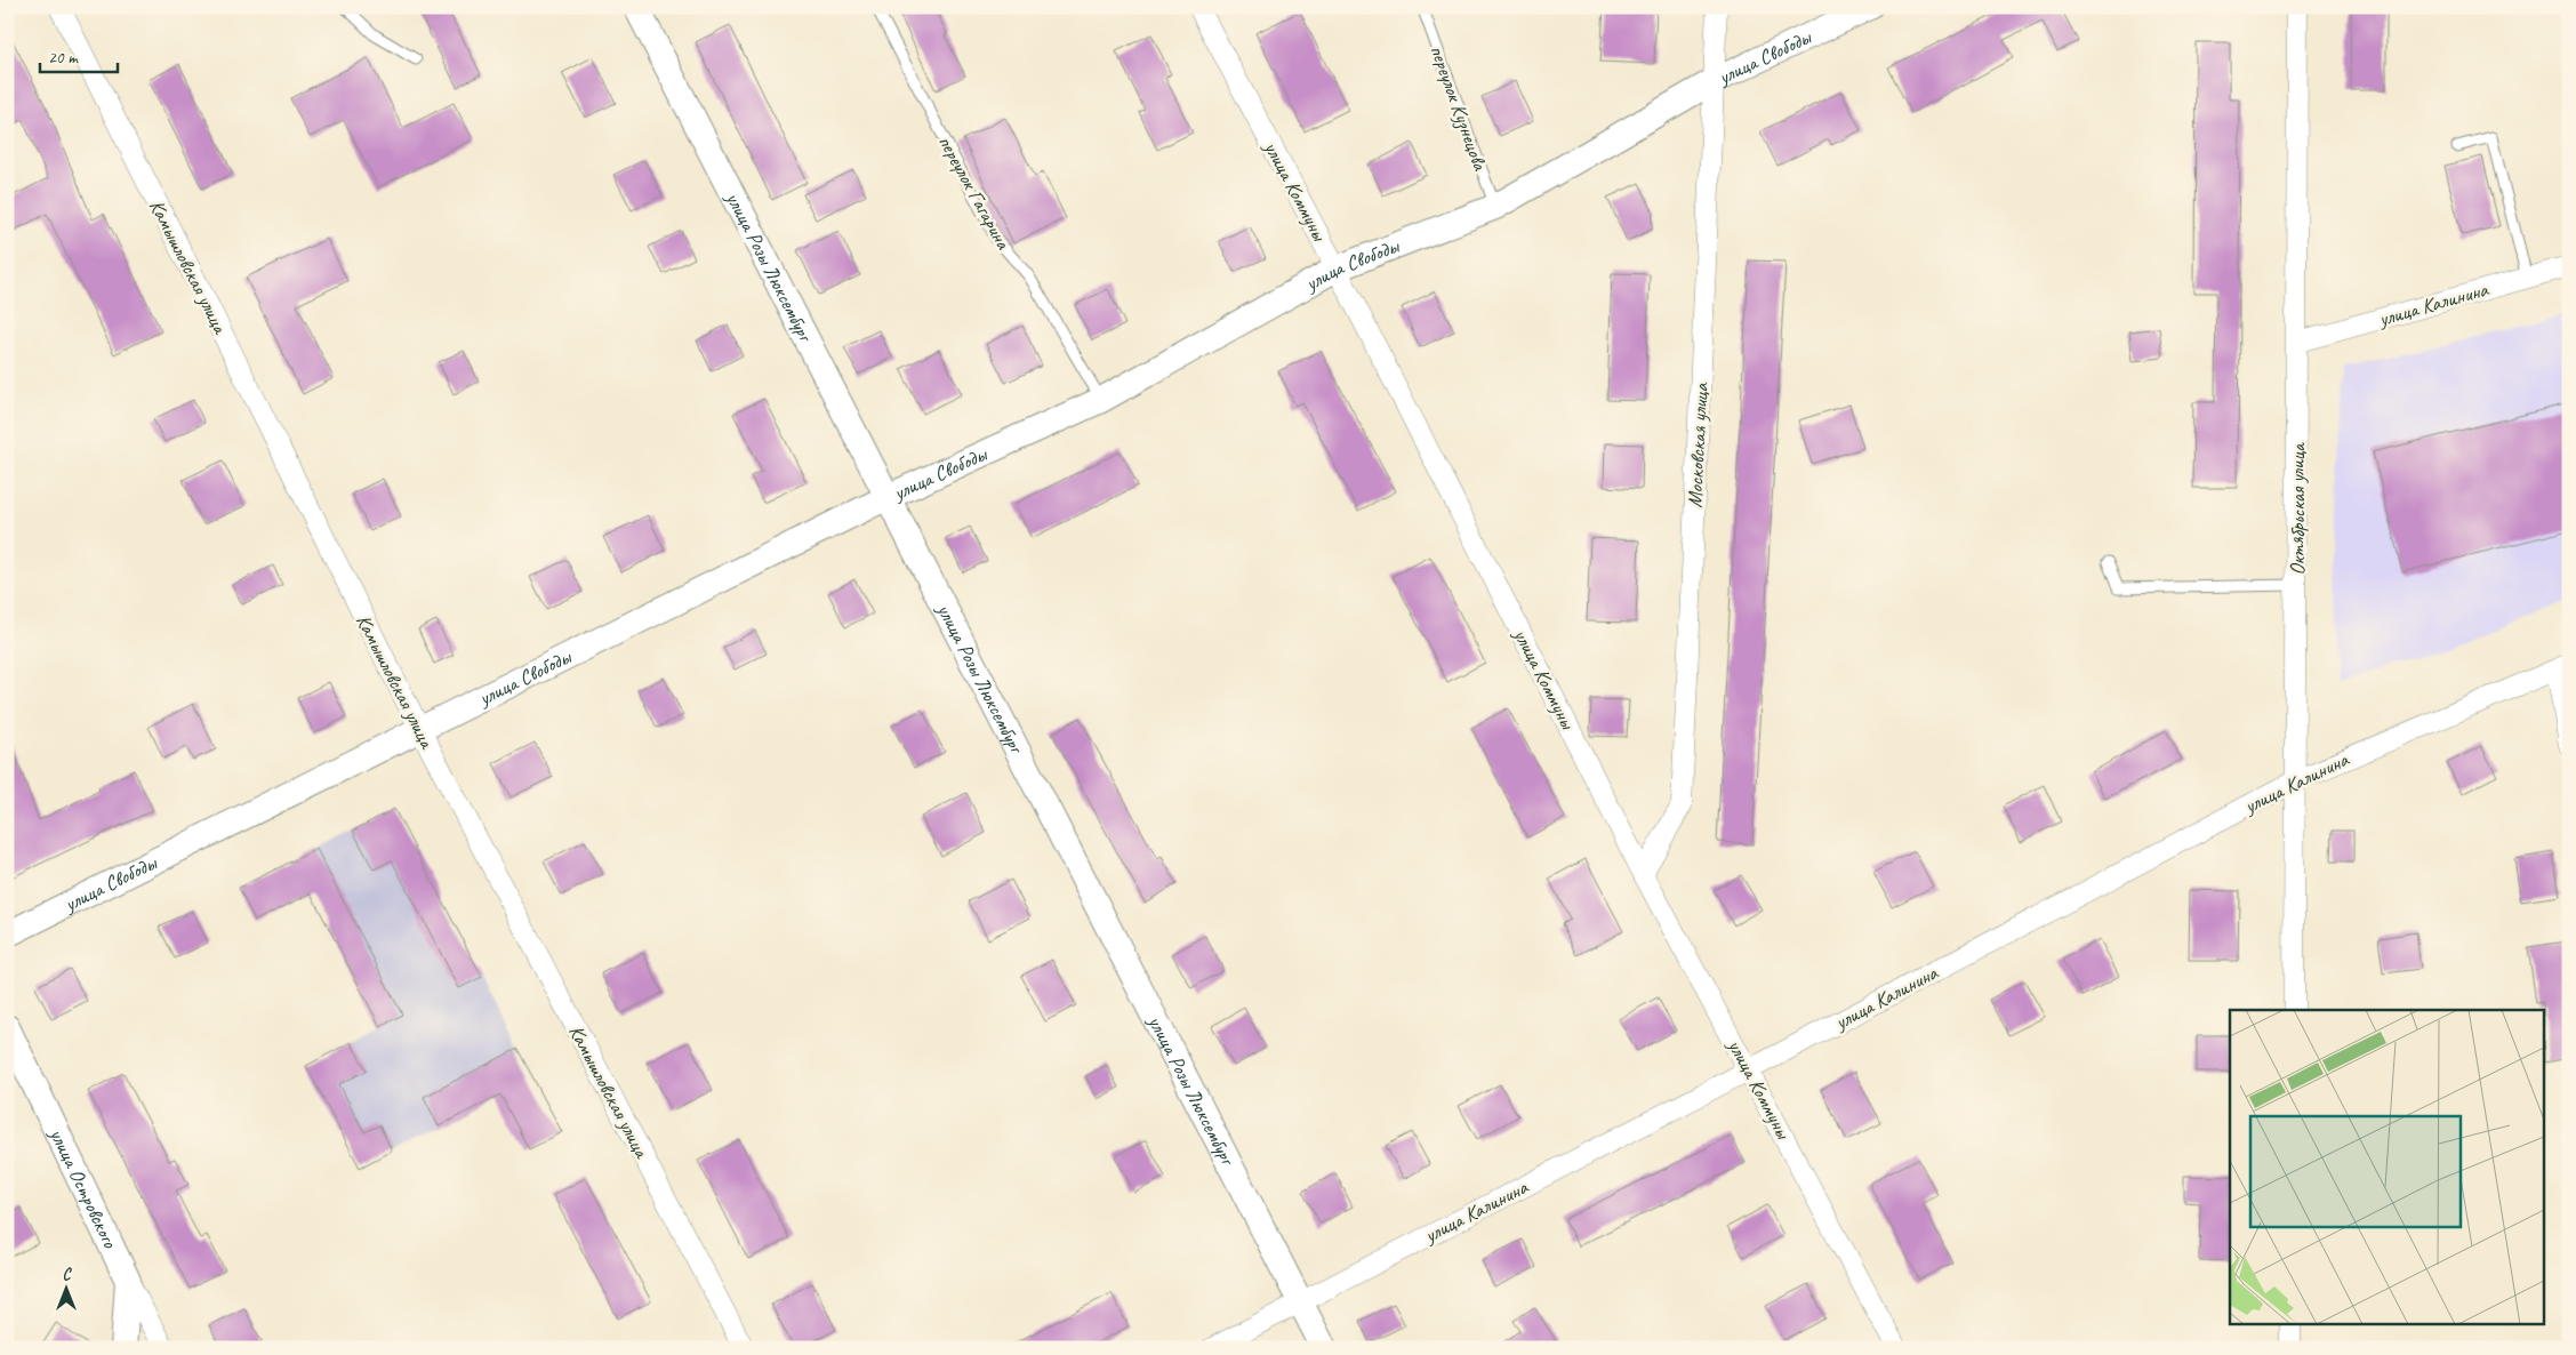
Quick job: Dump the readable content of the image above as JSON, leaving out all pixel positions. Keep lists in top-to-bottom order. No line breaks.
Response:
{"streets":{"street":["улица Свободы","улица Коммуны","Камышловская улица","улица Розы Люксембург","улица Калинина","Московская улица","Октябрьская улица","улица Островского"],"lane":["переулок Кузнецова","переулок Гагарина"]},"crossings":[["улица Свободы","переулок Кузнецова"],["улица Свободы","улица Коммуны"],["улица Свободы","переулок Гагарина"],["улица Свободы","Камышловская улица"],["улица Свободы","улица Розы Люксембург"],["улица Свободы","Московская улица"],["улица Коммуны","улица Калинина"],["улица Коммуны","Московская улица"],["улица Розы Люксембург","улица Калинина"],["улица Калинина","Октябрьская улица"]],"scale_bar":"20 m","north":"top"}
